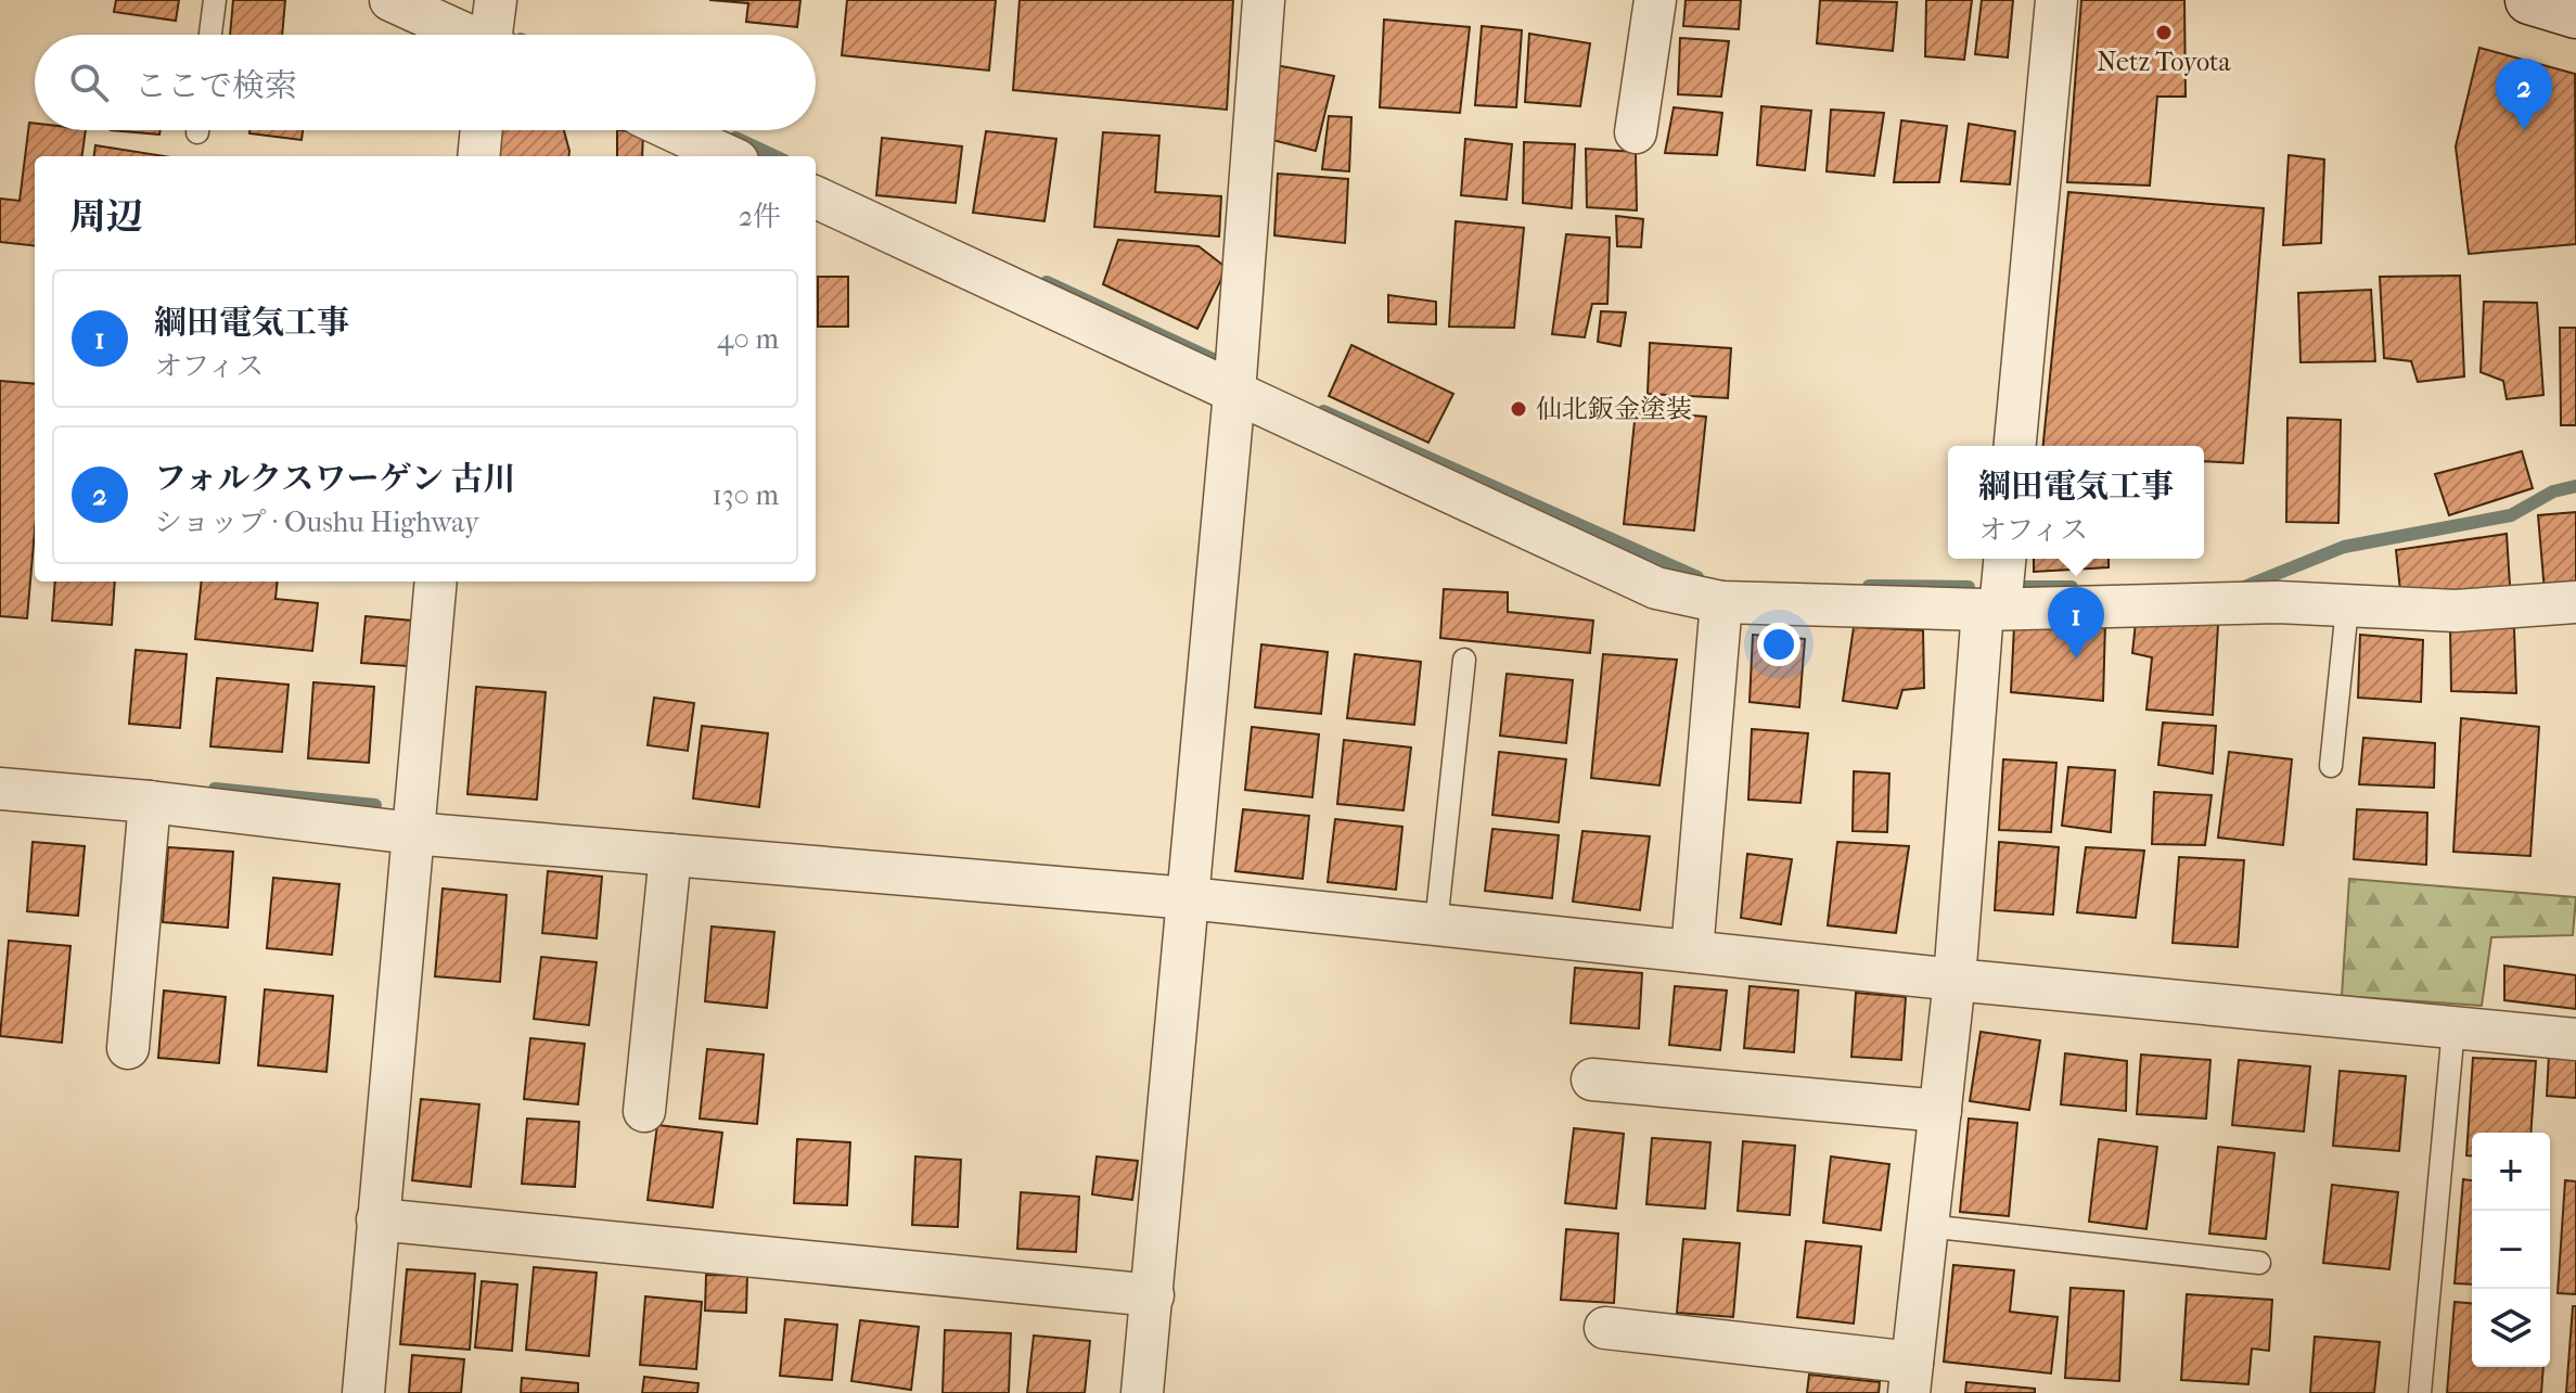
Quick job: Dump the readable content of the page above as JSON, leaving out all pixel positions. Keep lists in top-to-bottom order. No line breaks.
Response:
{"places":["Netz Toyota","仙北鈑金塗装"],"page":{"search":"ここで検索","pins":["2","1"],"heading":["周辺","2件"],"list":[{"mark":"1","name":"綱田電気工事","note":"オフィス","value":"40 m"},{"mark":"2","name":"フォルクスワーゲン 古川","note":"ショップ · Oushu Highway","value":"130 m"}],"popup":["綱田電気工事","オフィス"],"map_buttons":["+","−"]}}
